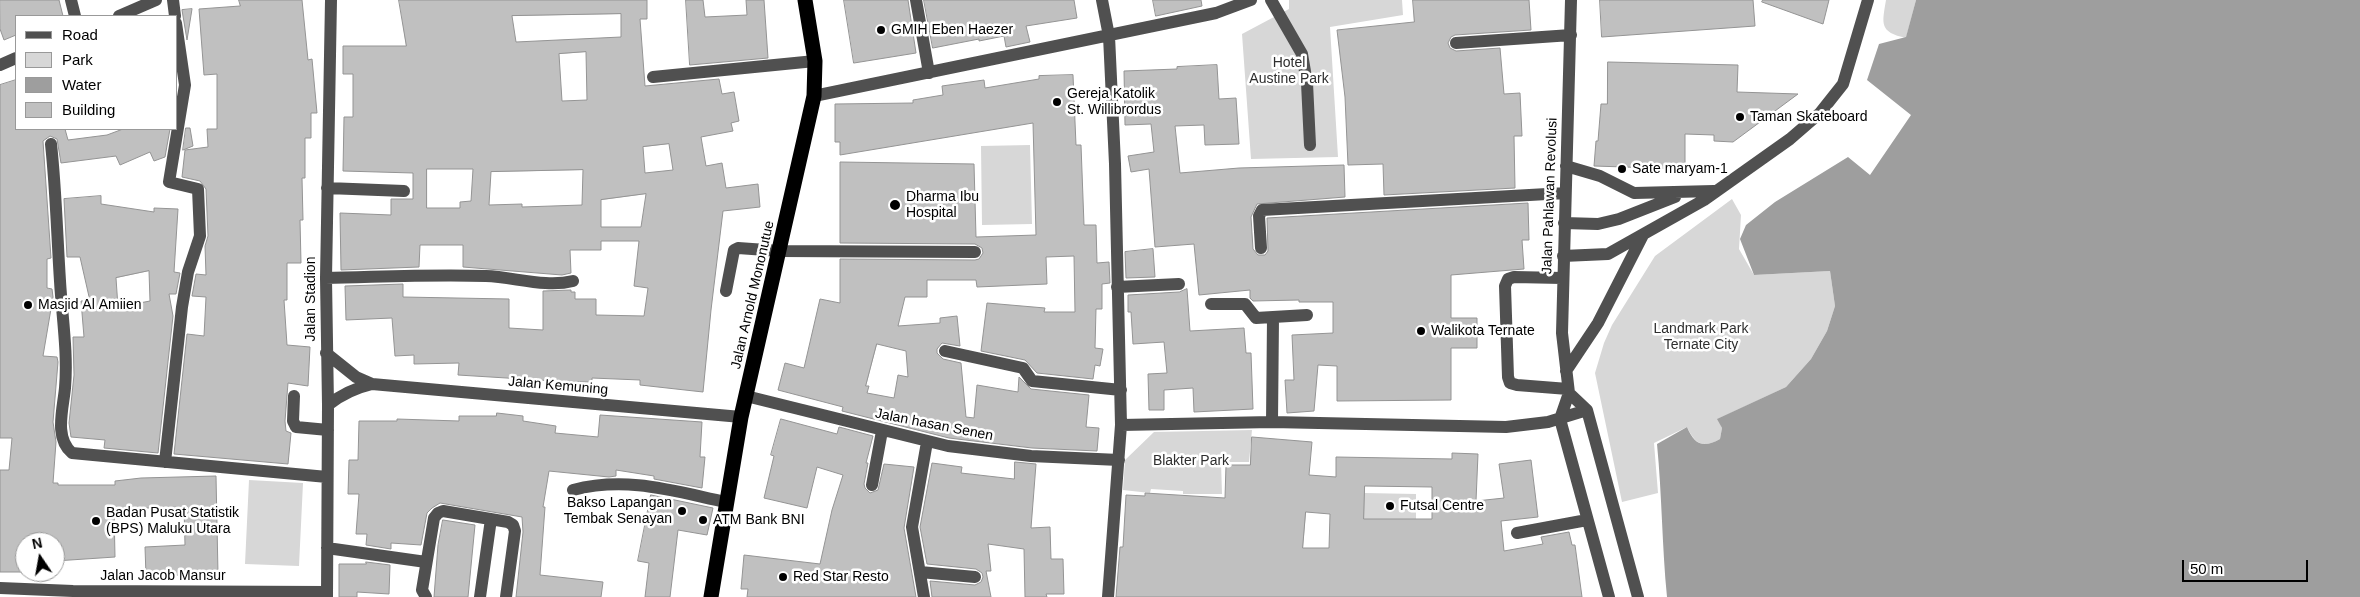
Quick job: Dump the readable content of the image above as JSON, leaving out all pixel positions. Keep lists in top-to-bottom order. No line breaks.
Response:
{"streets":{"highway":["Jalan Arnold Mononutue"],"street":["Jalan Pahlawan Revolusi","Jalan Stadion","Jalan Kemuning","Jalan hasan Senen","Jalan Jacob Mansur"]},"crossings":[["Jalan Arnold Mononutue","Jalan Kemuning"],["Jalan Arnold Mononutue","Jalan hasan Senen"],["Jalan Stadion","Jalan Kemuning"],["Jalan Stadion","Jalan Jacob Mansur"]],"parks":["Hotel Austine Park","Landmark Park Ternate City","Blakter Park"],"places":["GMIH Eben Haezer","Gereja Katolik St. Willibrordus","Taman Skateboard","Sate maryam-1","Dharma Ibu Hospital","Masjid Al Amiien","Walikota Ternate","Futsal Centre","Bakso Lapangan Tembak Senayan","ATM Bank BNI","Badan Pusat Statistik (BPS) Maluku Utara","Red Star Resto"],"legend":["Road","Park","Water","Building"],"scale_bar":"50 m","north":"top"}
